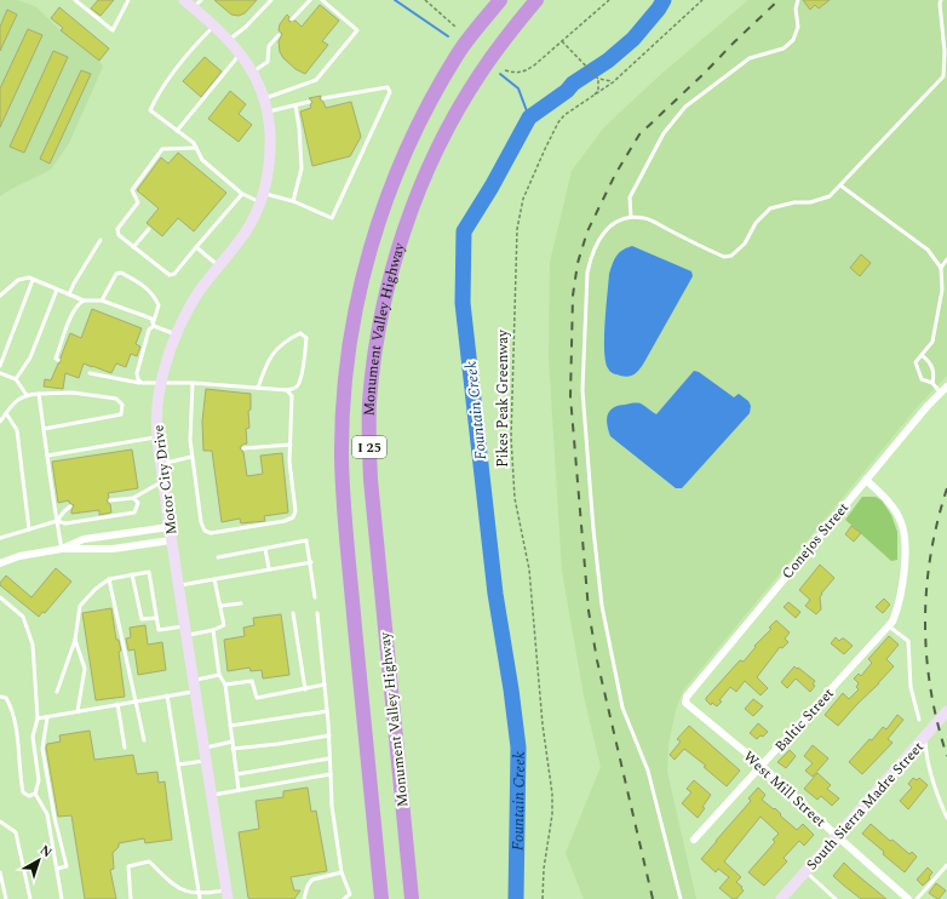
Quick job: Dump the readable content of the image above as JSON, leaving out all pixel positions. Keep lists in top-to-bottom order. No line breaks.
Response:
{"streets":{"highway":["Monument Valley Highway","I 25"],"street":["Motor City Drive","Conejos Street","Baltic Street","West Mill Street","South Sierra Madre Street"],"path":["Pikes Peak Greenway"]},"crossings":[["Conejos Street","West Mill Street"],["Baltic Street","West Mill Street"],["West Mill Street","South Sierra Madre Street"]],"water":["Fountain Creek"],"north":"top right"}
